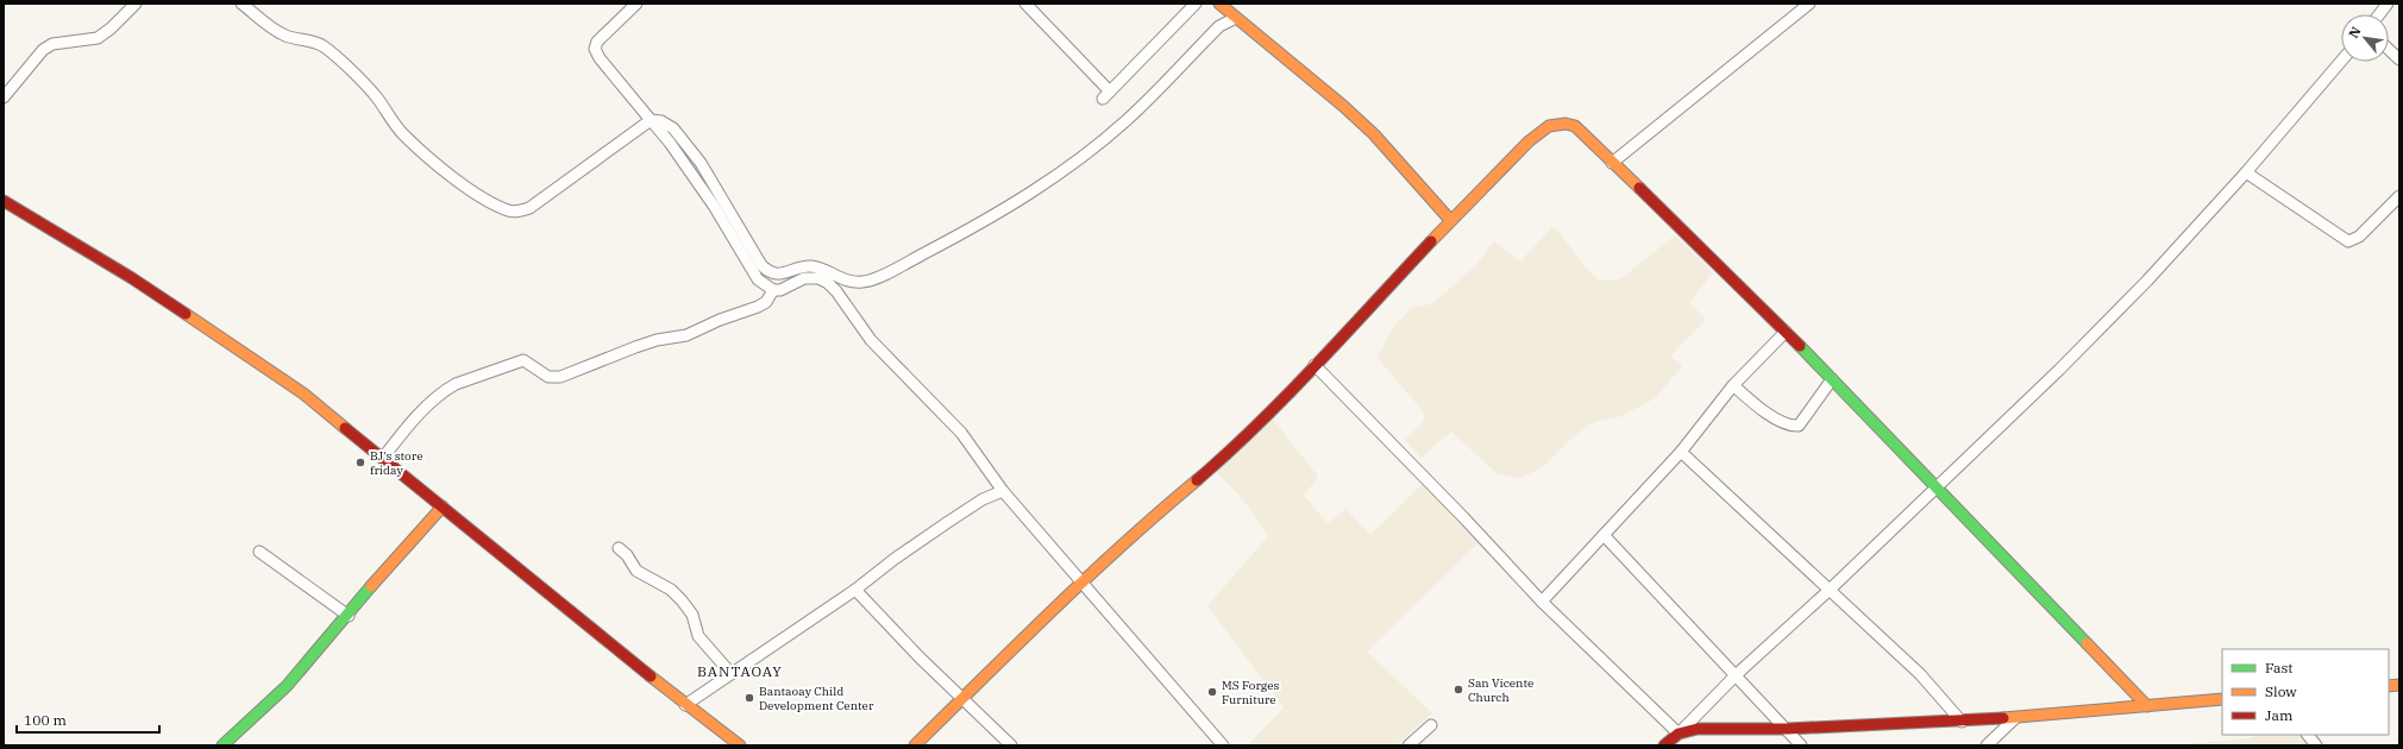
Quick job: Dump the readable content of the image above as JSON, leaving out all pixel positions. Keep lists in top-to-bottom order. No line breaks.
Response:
{"districts":["BANTAOAY"],"places":["BJ's store friday","San Vicente Church","MS Forges Furniture","Bantaoay Child Development Center"],"legend":["Fast","Slow","Jam"],"scale_bar":"100 m","north":"top left"}
